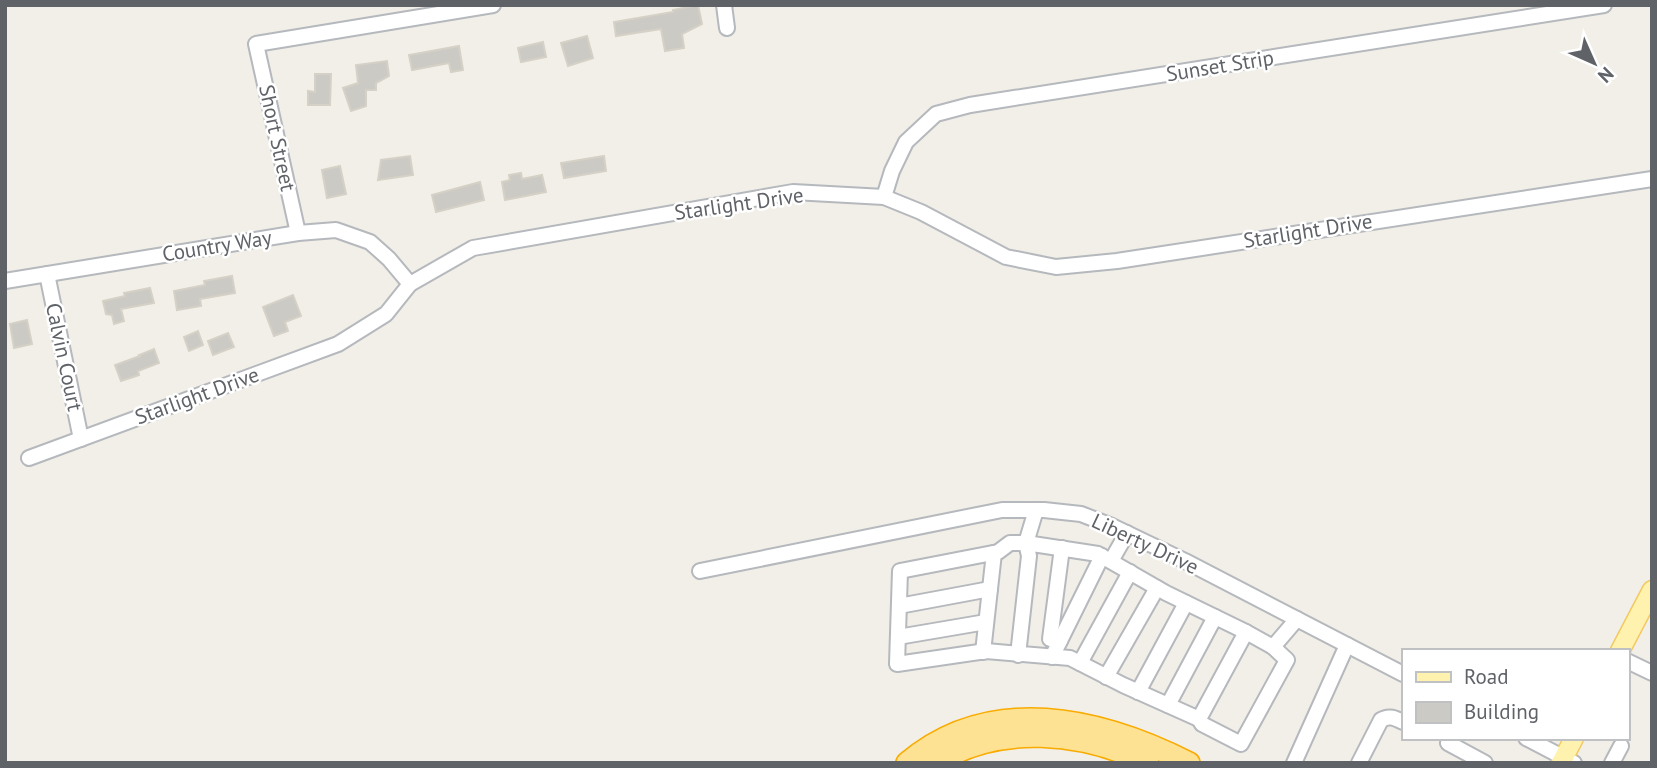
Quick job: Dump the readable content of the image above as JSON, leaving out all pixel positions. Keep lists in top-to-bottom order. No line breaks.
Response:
{"streets":{"street":["Sunset Strip","Short Street","Starlight Drive","Country Way","Calvin Court","Liberty Drive"]},"crossings":[["Sunset Strip","Starlight Drive"],["Short Street","Country Way"],["Starlight Drive","Country Way"],["Starlight Drive","Calvin Court"],["Country Way","Calvin Court"]],"legend":["Road","Building"],"north":"bottom right"}
